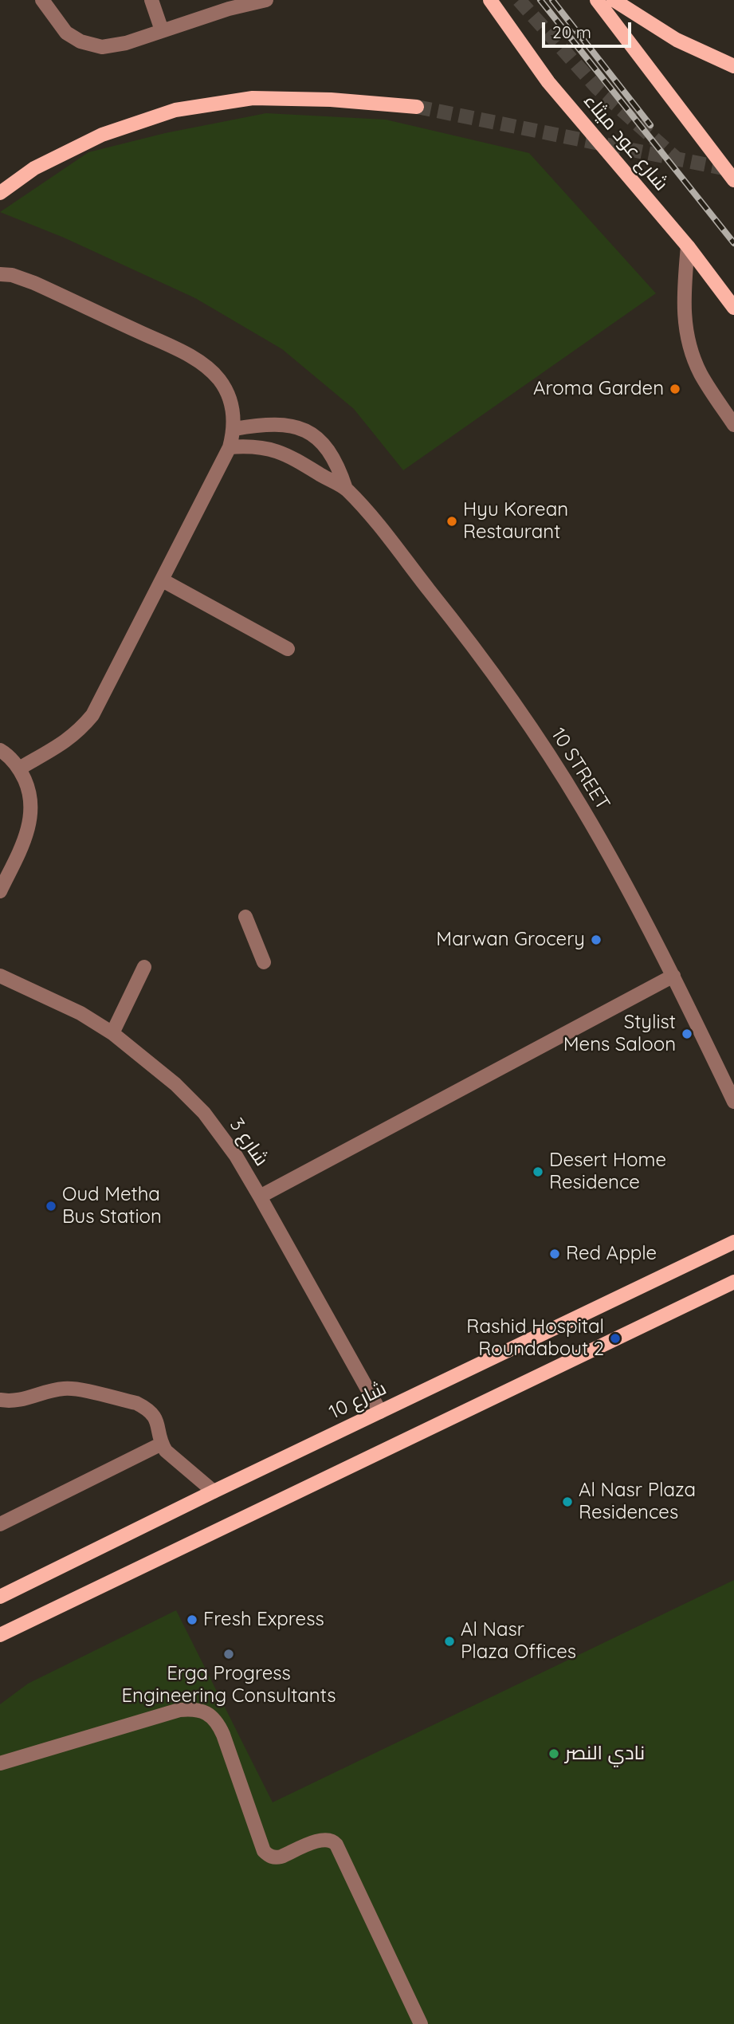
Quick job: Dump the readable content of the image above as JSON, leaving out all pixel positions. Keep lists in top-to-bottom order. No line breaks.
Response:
{"streets":{"main road":["شارع عود ميثاء","شارع 10"],"street":["10 STREET","شارع 3"]},"crossings":[["شارع 3","شارع 10"]],"places":["Aroma Garden","Hyu Korean Restaurant","Marwan Grocery","Stylist Mens Saloon","Desert Home Residence","Oud Metha Bus Station","Red Apple","Rashid Hospital Roundabout 2","Al Nasr Plaza Residences","Fresh Express","Al Nasr Plaza Offices","Erga Progress Engineering Consultants","نادي النصر"],"scale_bar":"20 m"}
